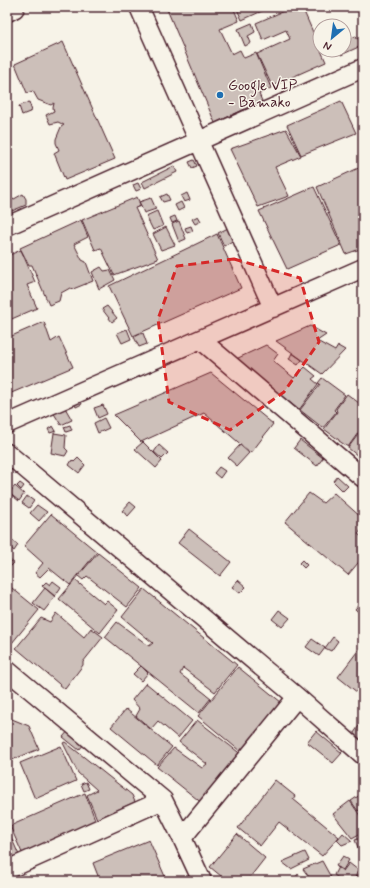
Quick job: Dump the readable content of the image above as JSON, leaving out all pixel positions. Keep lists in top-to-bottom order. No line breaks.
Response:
{"places":["Google VIP - Bamako"],"north":"bottom left"}
